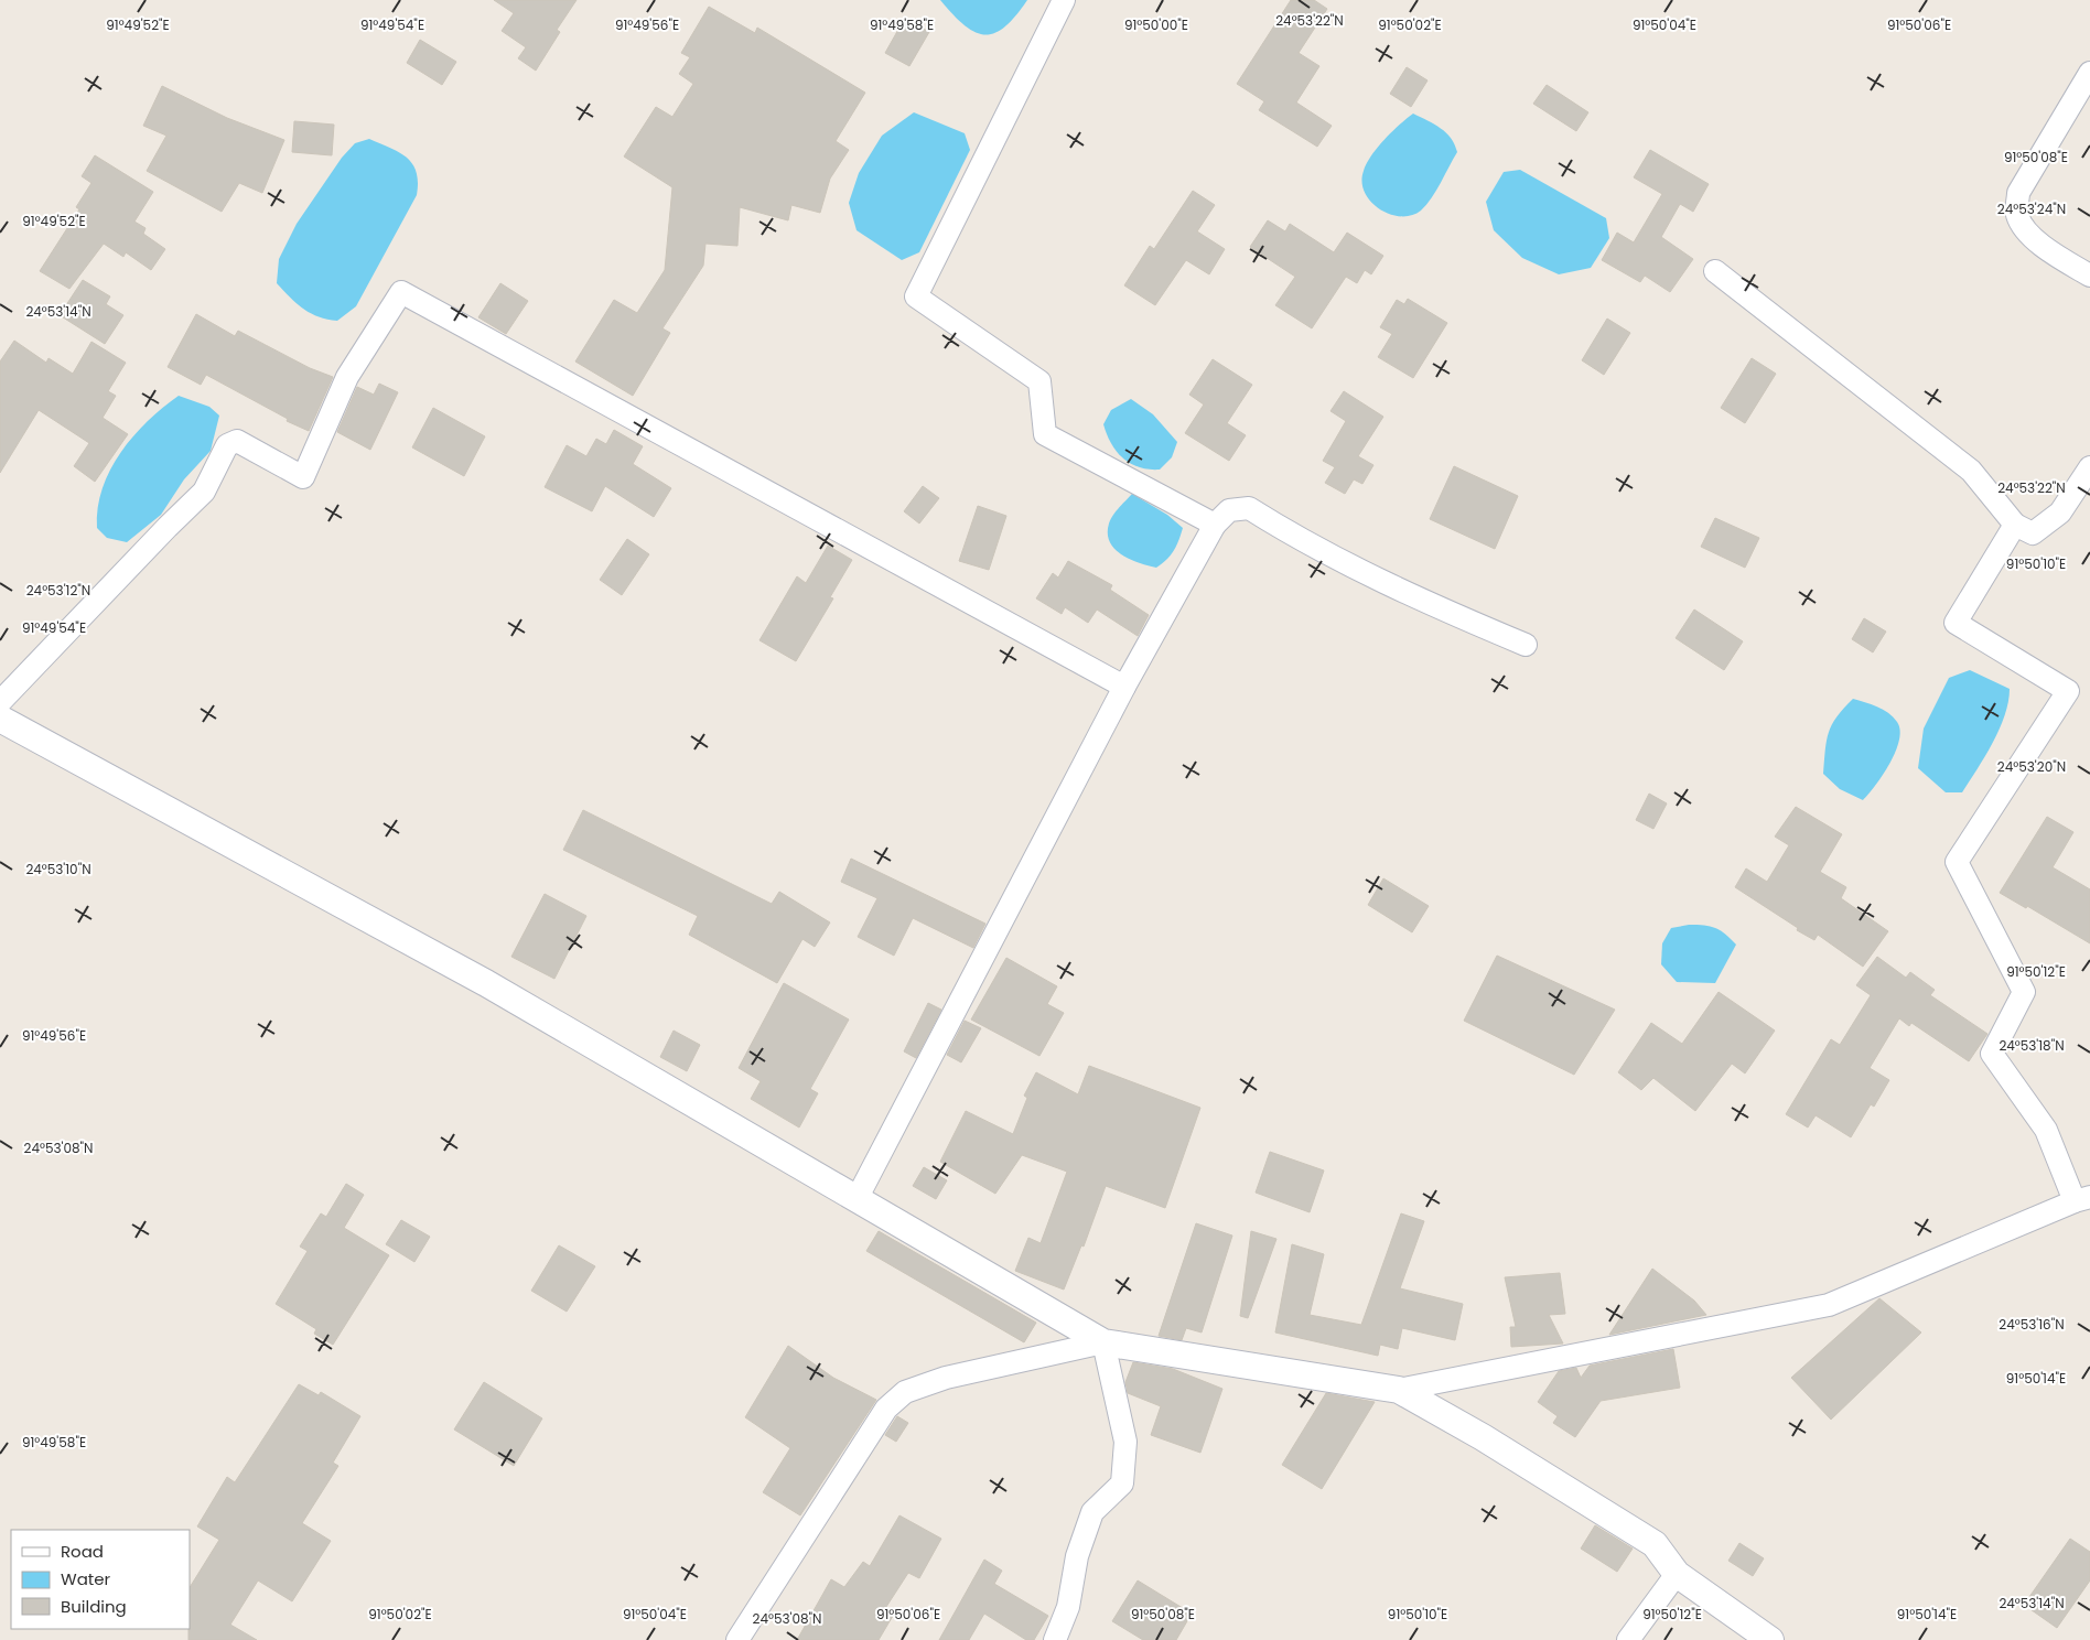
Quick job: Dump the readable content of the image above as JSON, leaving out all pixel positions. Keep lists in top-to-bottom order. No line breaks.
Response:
{"legend":["Road","Water","Building"],"coordinates":["24°53'22\"N","91°49'52\"E","91°49'54\"E","91°49'56\"E","91°49'58\"E","91°50'00\"E","91°50'02\"E","91°50'04\"E","91°50'06\"E","91°50'08\"E","24°53'24\"N","24°53'14\"N","91°50'10\"E","24°53'12\"N","24°53'20\"N","24°53'10\"N","91°50'12\"E","24°53'18\"N","24°53'08\"N","24°53'16\"N","91°50'14\"E"]}
